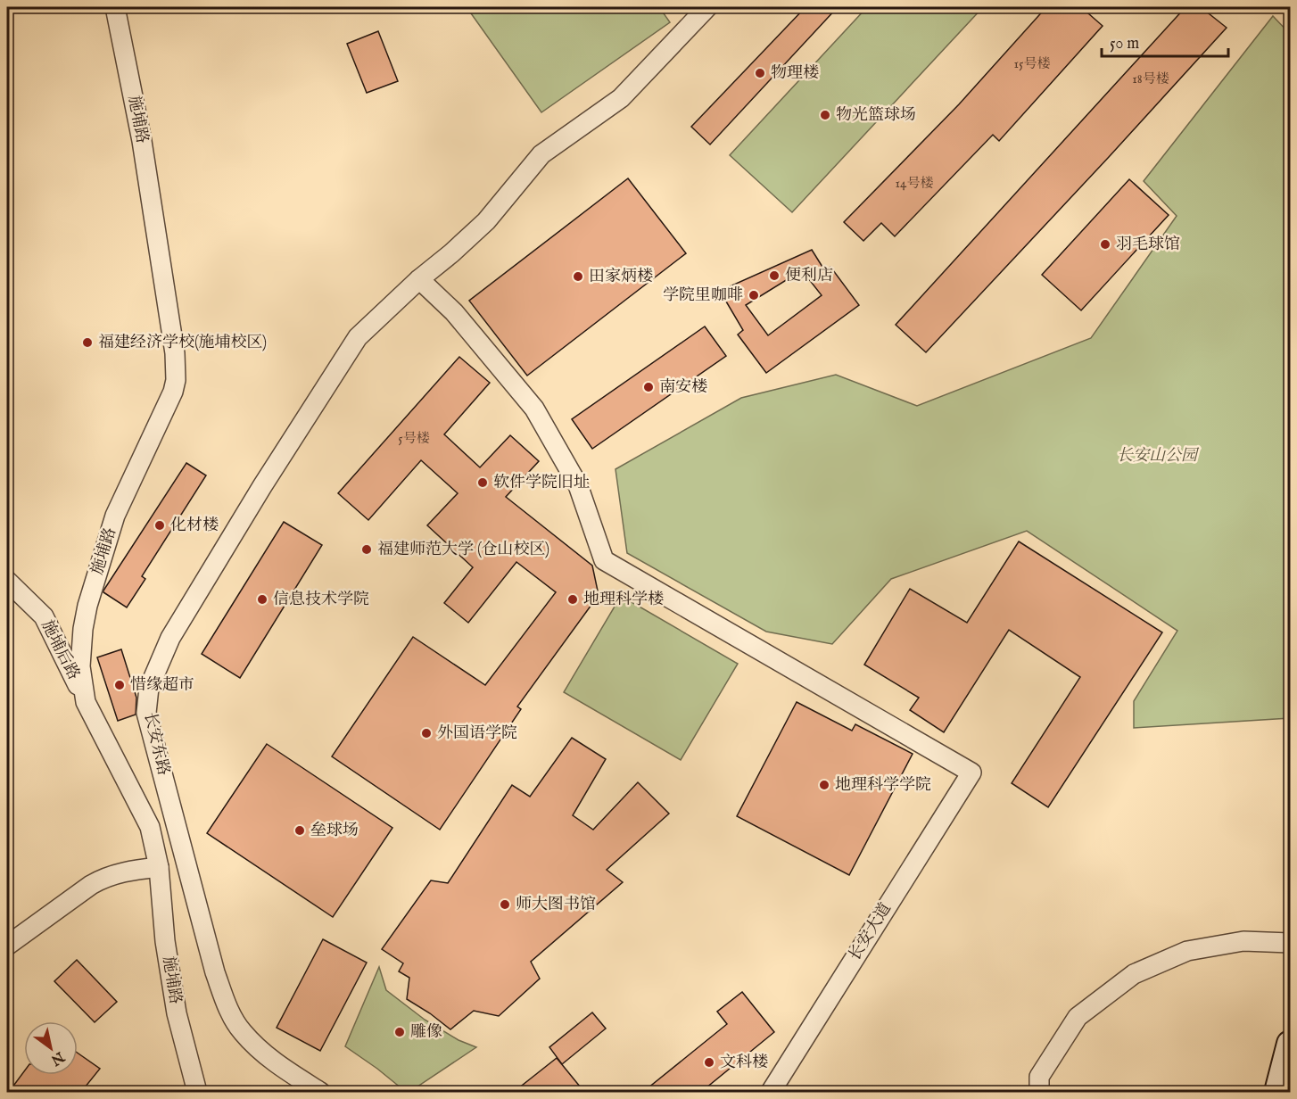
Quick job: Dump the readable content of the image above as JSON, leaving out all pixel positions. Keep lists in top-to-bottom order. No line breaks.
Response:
{"streets":{"street":["施埔路","施埔后路","长安东路","长安大道"]},"crossings":[["施埔路","施埔后路"],["长安东路","长安大道"]],"parks":["长安山公园"],"places":["物理楼","物光篮球场","羽毛球馆","便利店","田家炳楼","学院里咖啡","福建经济学校(施埔校区)","南安楼","软件学院旧址","化材楼","福建师范大学 (仓山校区)","信息技术学院","地理科学楼","惜缘超市","外国语学院","地理科学学院","垒球场","师大图书馆","雕像","文科楼"],"house_numbers":["15号楼","18号楼","14号楼","5号楼"],"scale_bar":"50 m","north":"bottom right"}
